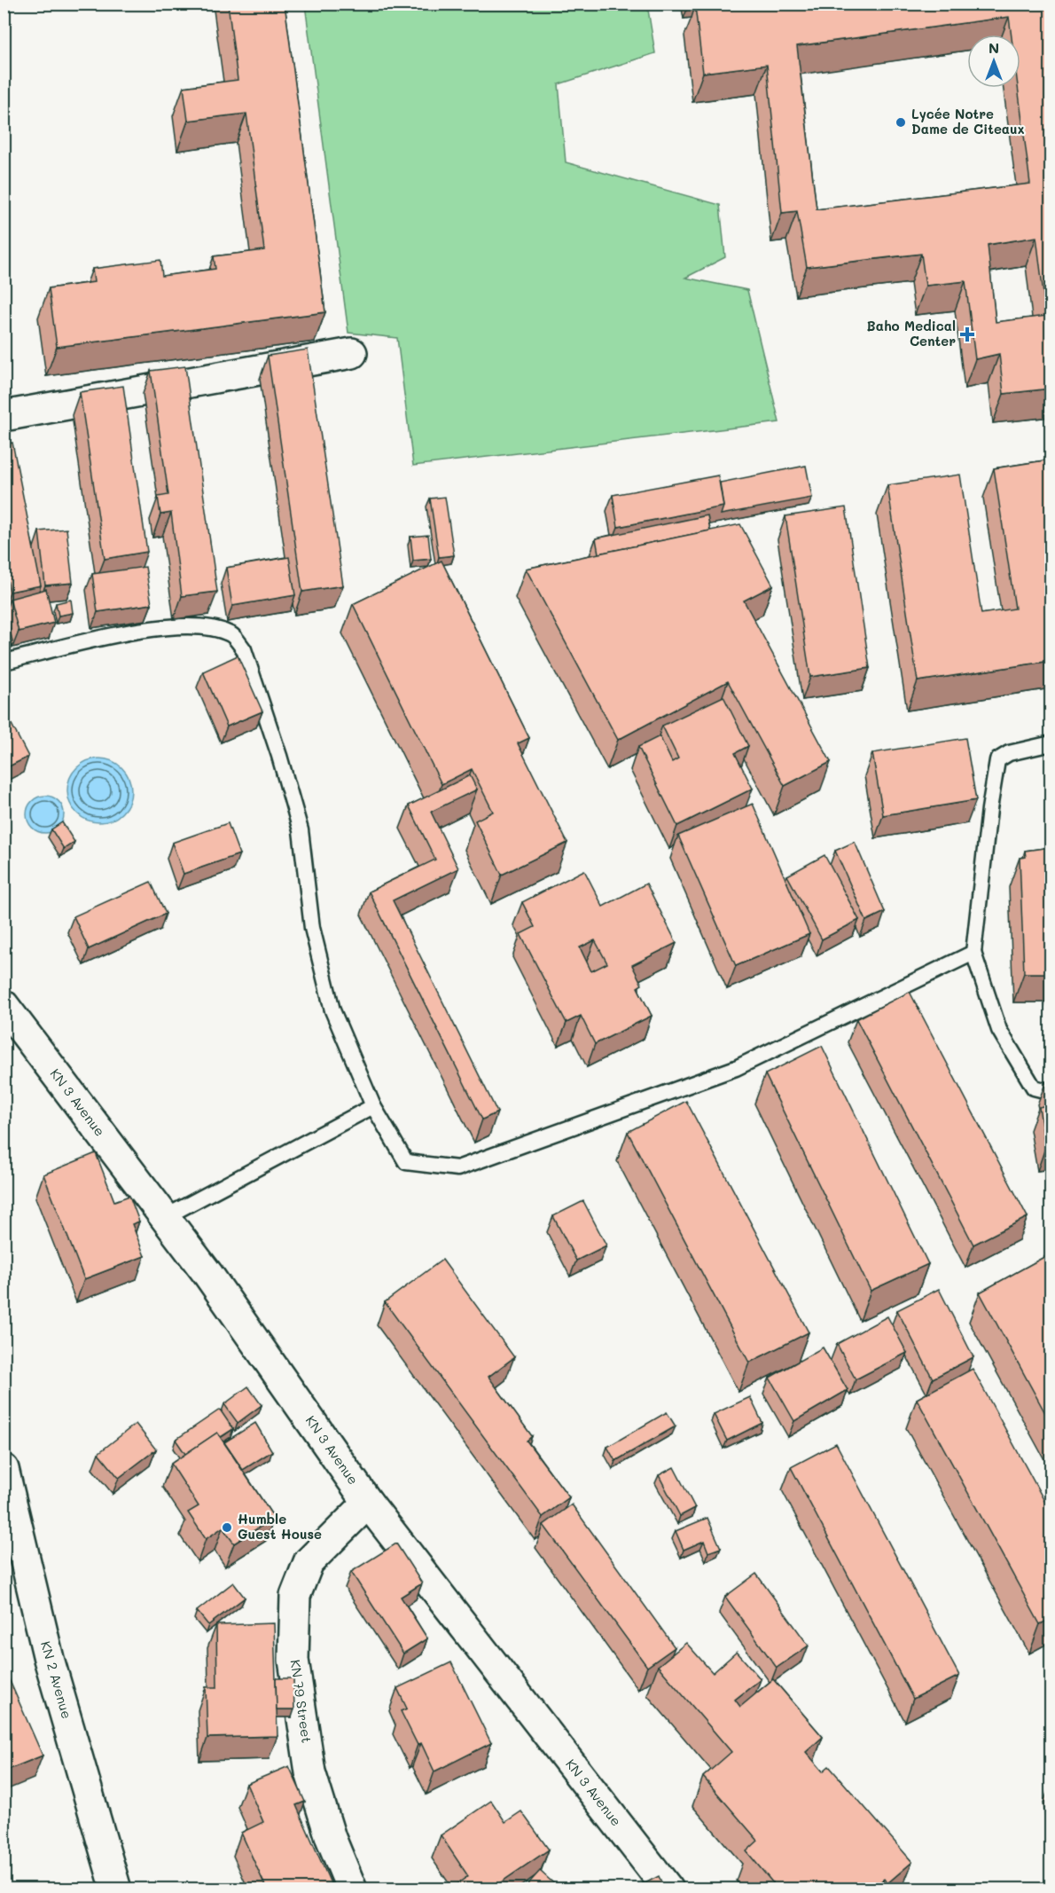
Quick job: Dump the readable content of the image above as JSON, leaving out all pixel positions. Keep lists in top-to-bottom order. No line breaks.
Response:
{"streets":{"main road":["KN 3 Avenue","KN 2 Avenue","KN 79 Street"]},"crossings":[["KN 3 Avenue","KN 79 Street"]],"places":{"other":["Lycée Notre Dame de Citeaux","Humble Guest House"],"health":["Baho Medical Center"]},"north":"top"}
